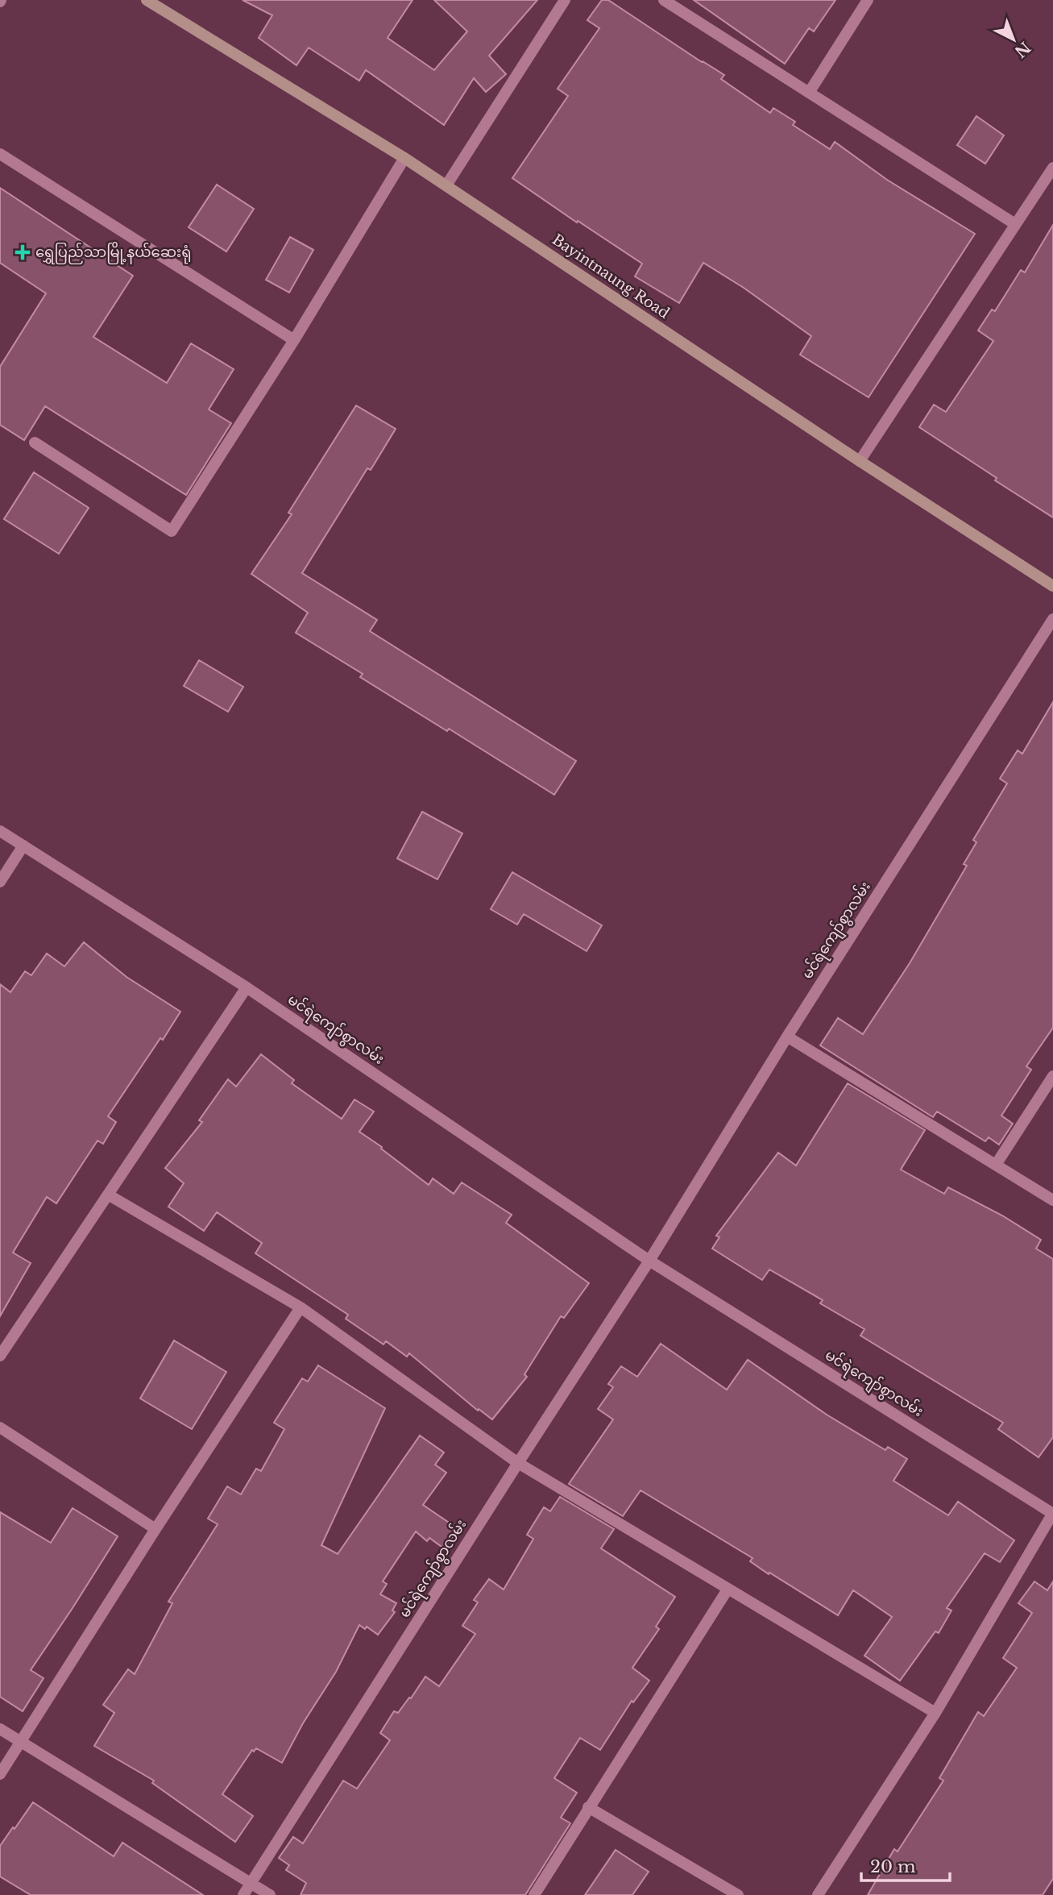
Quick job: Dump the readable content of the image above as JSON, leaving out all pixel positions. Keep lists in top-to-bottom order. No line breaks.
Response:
{"streets":{"street":["Bayintnaung Road","မင်ရဲကျော်စွာလမ်း"]},"places":{"health":["ရွှေပြည်သာမြို့နယ်ဆေးရုံ"]},"scale_bar":"20 m","north":"bottom right"}
